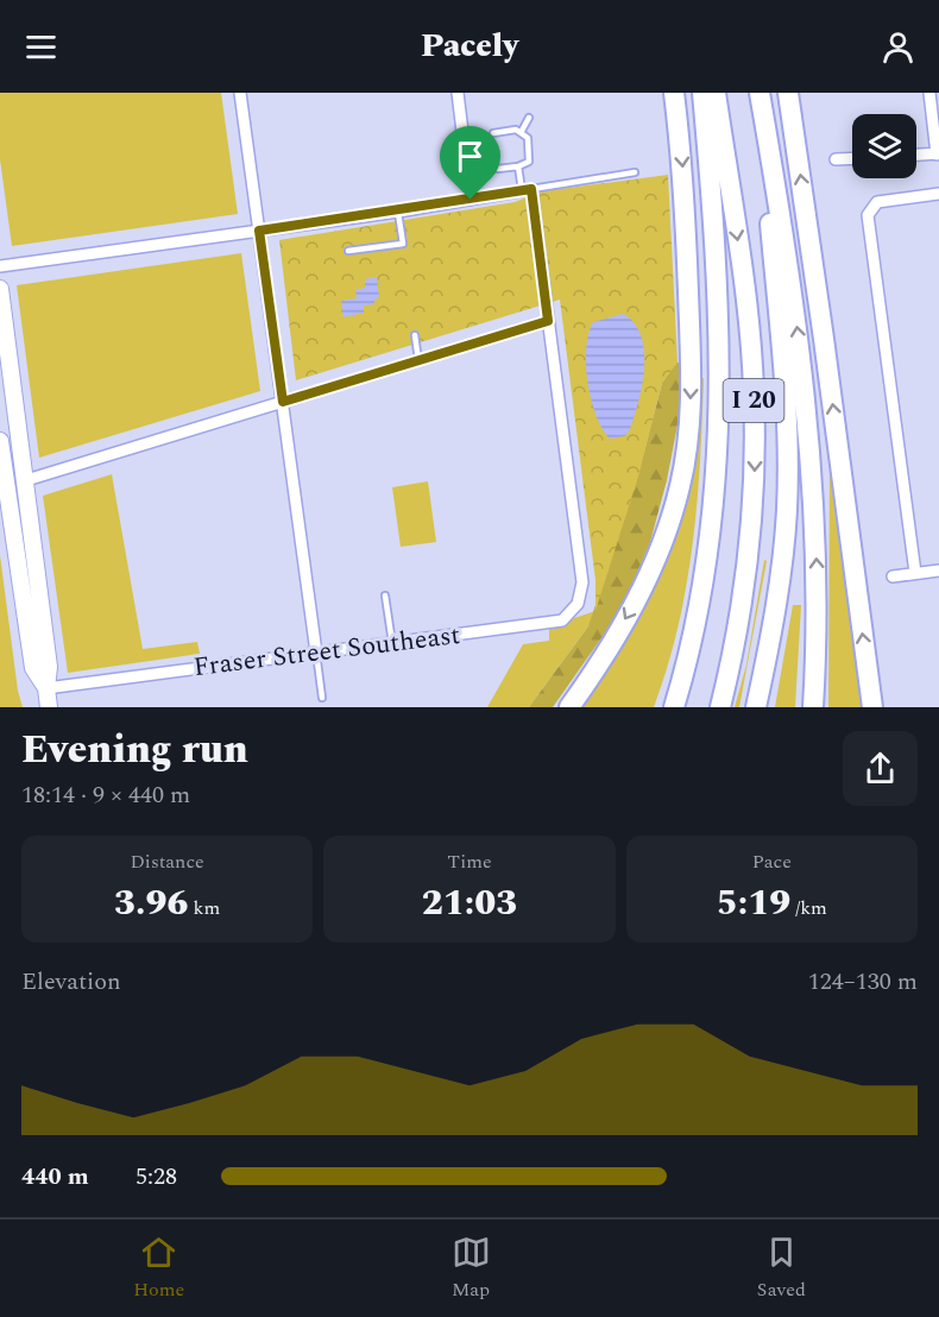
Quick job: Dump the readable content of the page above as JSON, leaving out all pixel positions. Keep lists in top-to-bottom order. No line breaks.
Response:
{"streets":{"highway":["I 20"],"street":["Fraser Street Southeast"]},"page":{"header":"Pacely","heading":["Evening run","18:14 · 9 × 440 m"],"stats":[["Distance","3.96 km"],["Time","21:03"],["Pace","5:19 /km"]],"chart":["Elevation","124–130 m"],"list":[{"name":"440 m","note":"5:28"}],"tabs":["Home","Map","Saved"]}}
